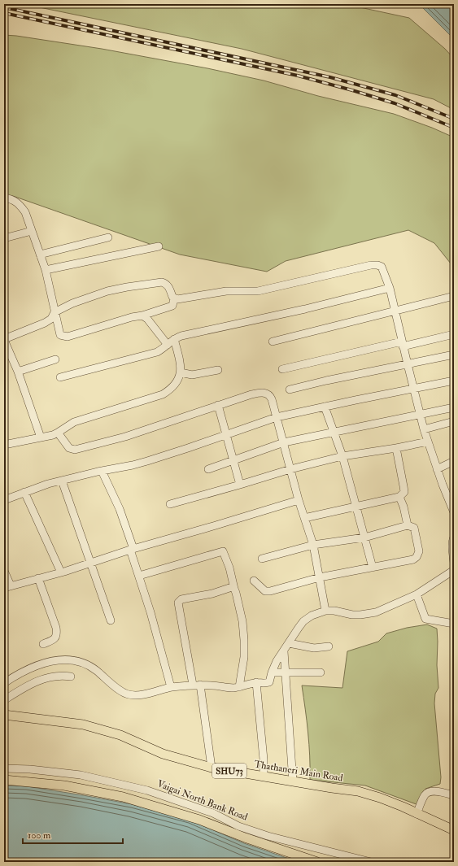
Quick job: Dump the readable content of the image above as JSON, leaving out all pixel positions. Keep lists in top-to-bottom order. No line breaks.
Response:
{"streets":{"main road":["SHU73","Thathaneri Main Road","Vaigai North Bank Road"]},"scale_bar":"100 m"}
